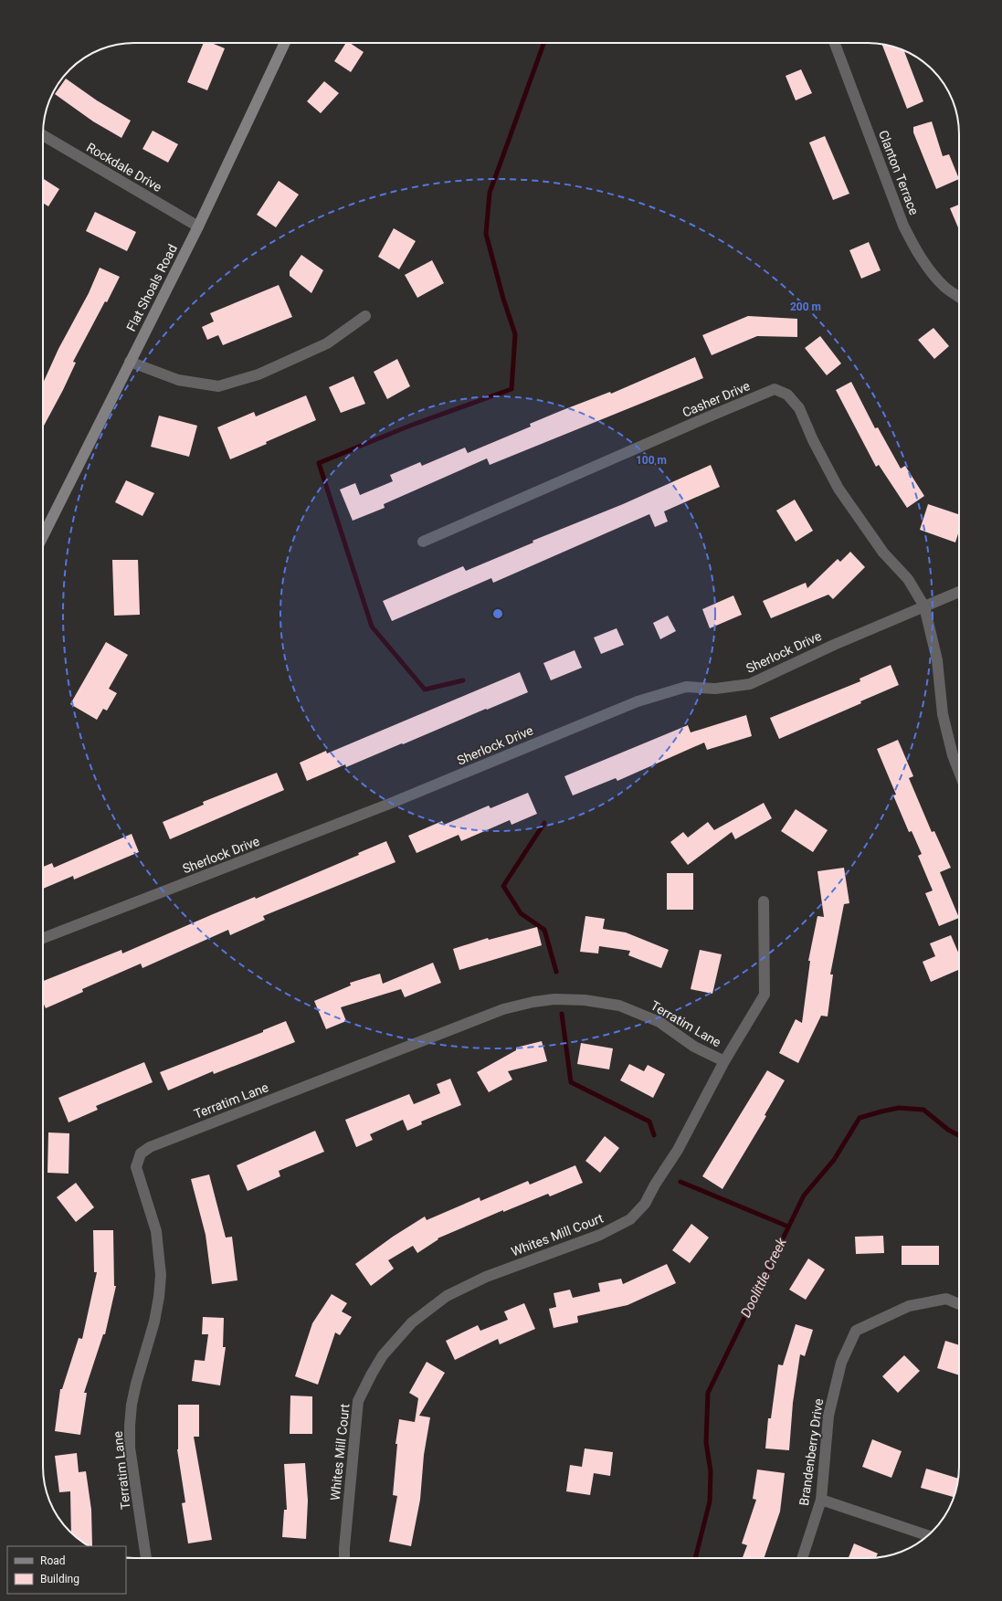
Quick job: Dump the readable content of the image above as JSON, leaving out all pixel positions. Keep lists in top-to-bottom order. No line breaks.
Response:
{"streets":{"main road":["Flat Shoals Road"],"street":["Rockdale Drive","Clanton Terrace","Casher Drive","Sherlock Drive","Terratim Lane","Whites Mill Court","Brandenberry Drive"]},"crossings":[["Rockdale Drive","Flat Shoals Road"],["Casher Drive","Sherlock Drive"],["Terratim Lane","Whites Mill Court"]],"water":["Doolittle Creek"],"legend":["Road","Building"],"rings":["200 m","100 m"]}
